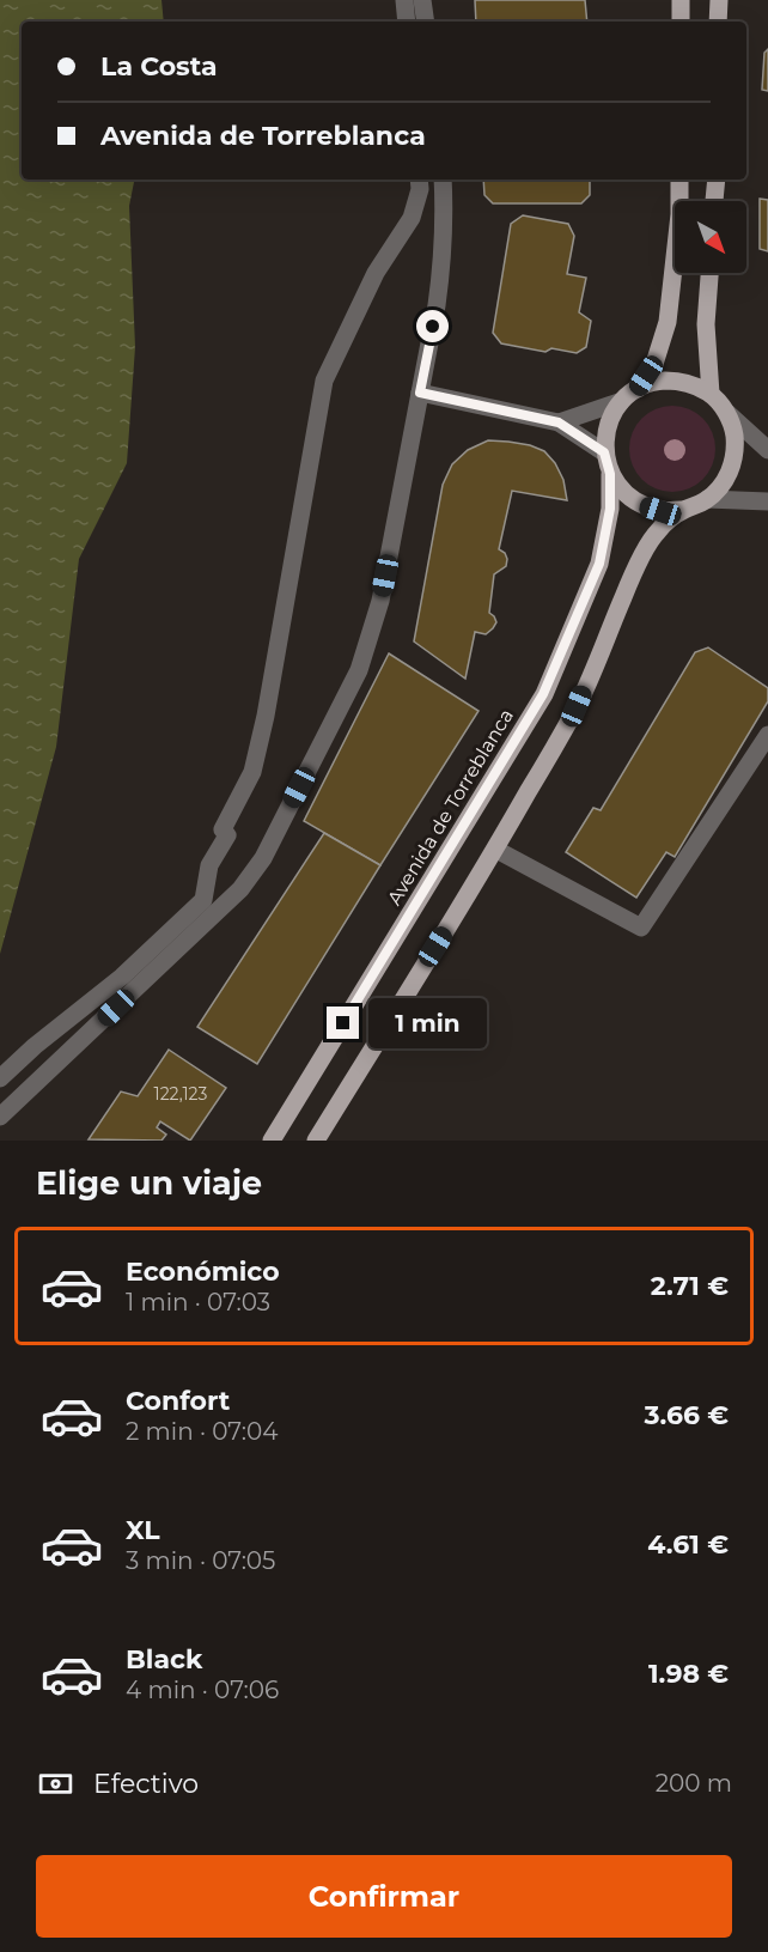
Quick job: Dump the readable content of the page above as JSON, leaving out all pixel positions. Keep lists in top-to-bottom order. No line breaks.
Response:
{"streets":{"main road":["Avenida de Torreblanca"]},"house_numbers":["122,123"],"north":"bottom right","page":{"banner":["La Costa","Avenida de Torreblanca"],"bubble":"1 min","heading":"Elige un viaje","list":[{"name":"Económico","note":"1 min · 07:03","value":"2.71 €"},{"name":"Confort","note":"2 min · 07:04","value":"3.66 €"},{"name":"XL","note":"3 min · 07:05","value":"4.61 €"},{"name":"Black","note":"4 min · 07:06","value":"1.98 €"}],"pay":["Efectivo","200 m"],"buttons":"Confirmar"}}
